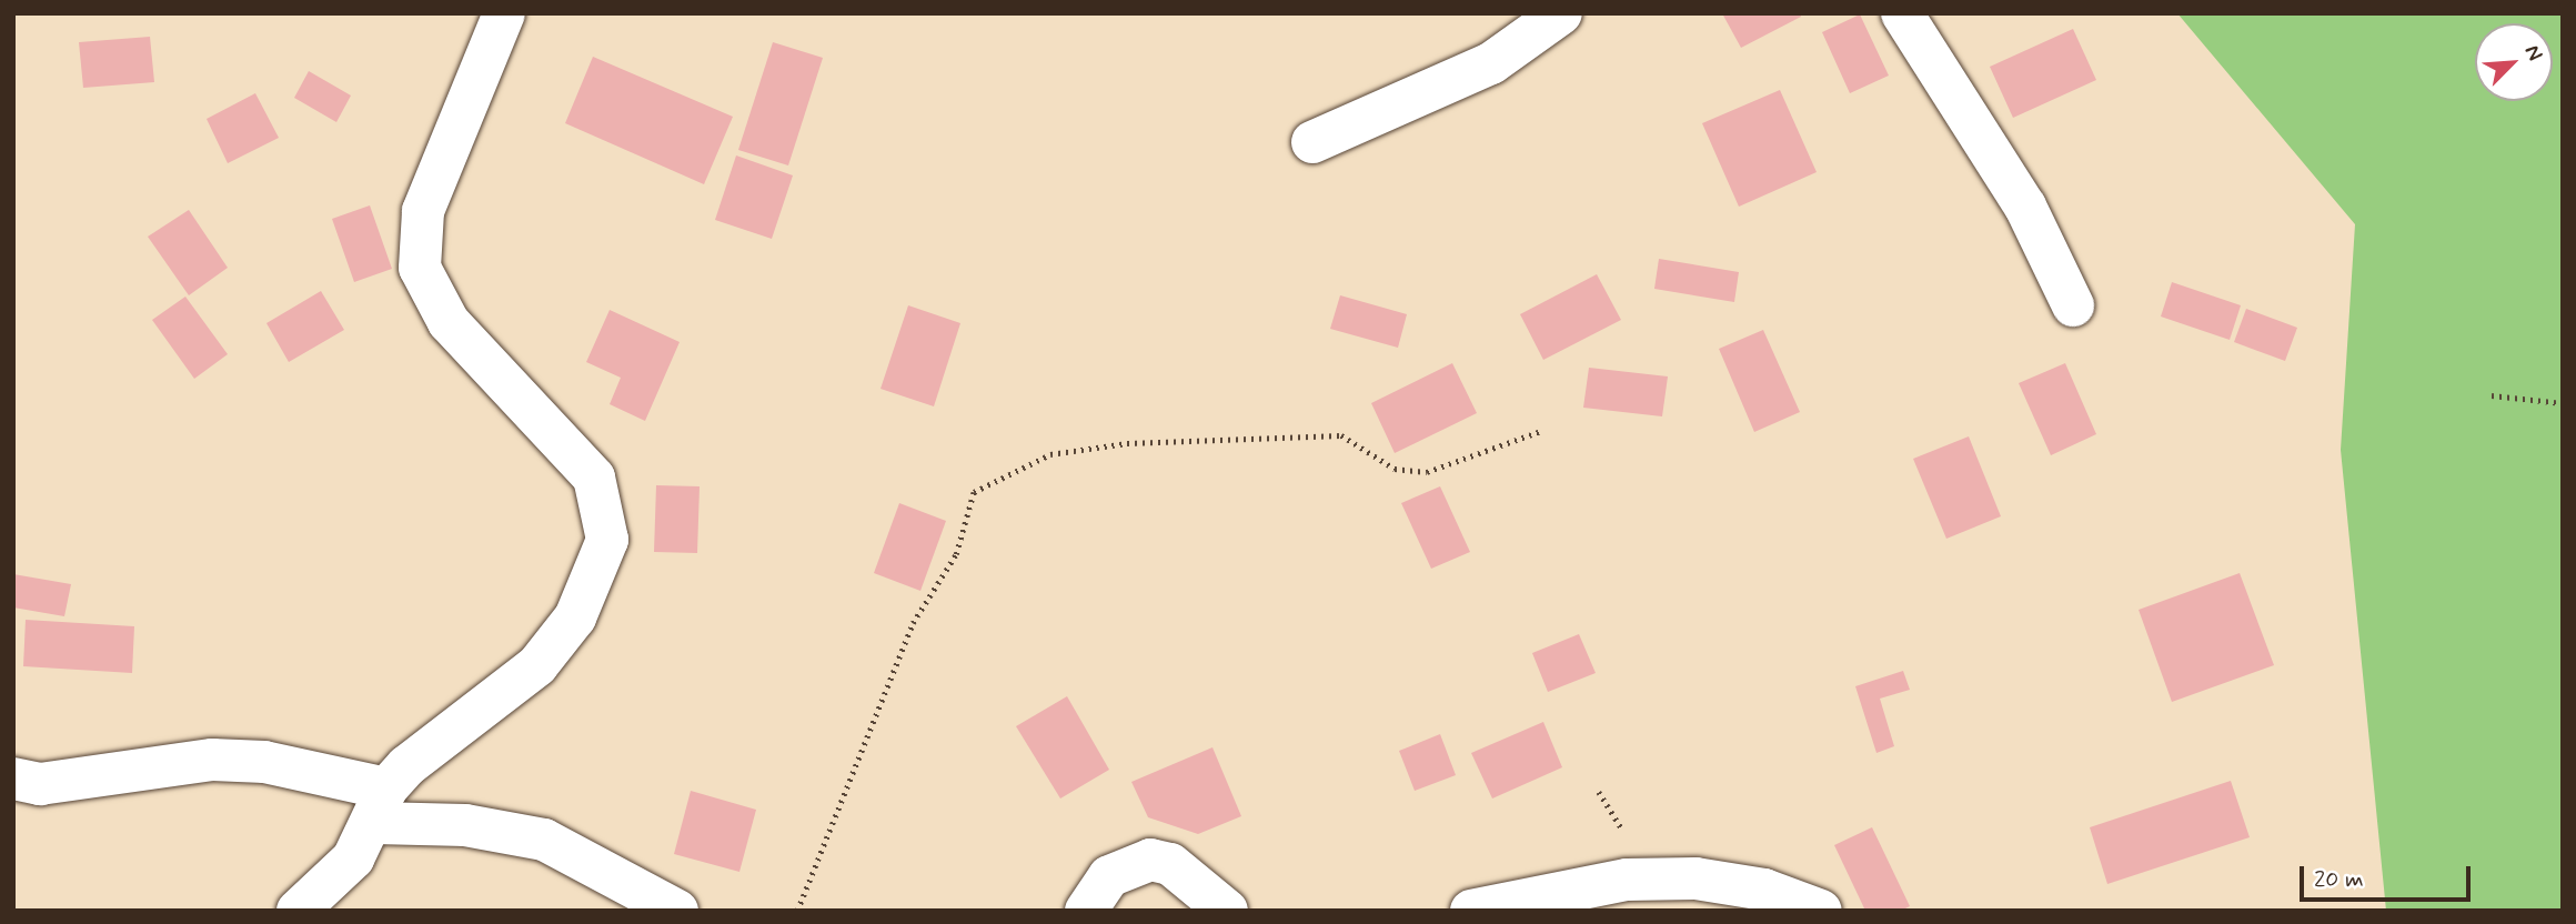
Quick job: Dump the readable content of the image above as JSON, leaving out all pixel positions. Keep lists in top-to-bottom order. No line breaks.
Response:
{"scale_bar":"20 m","north":"top right"}
